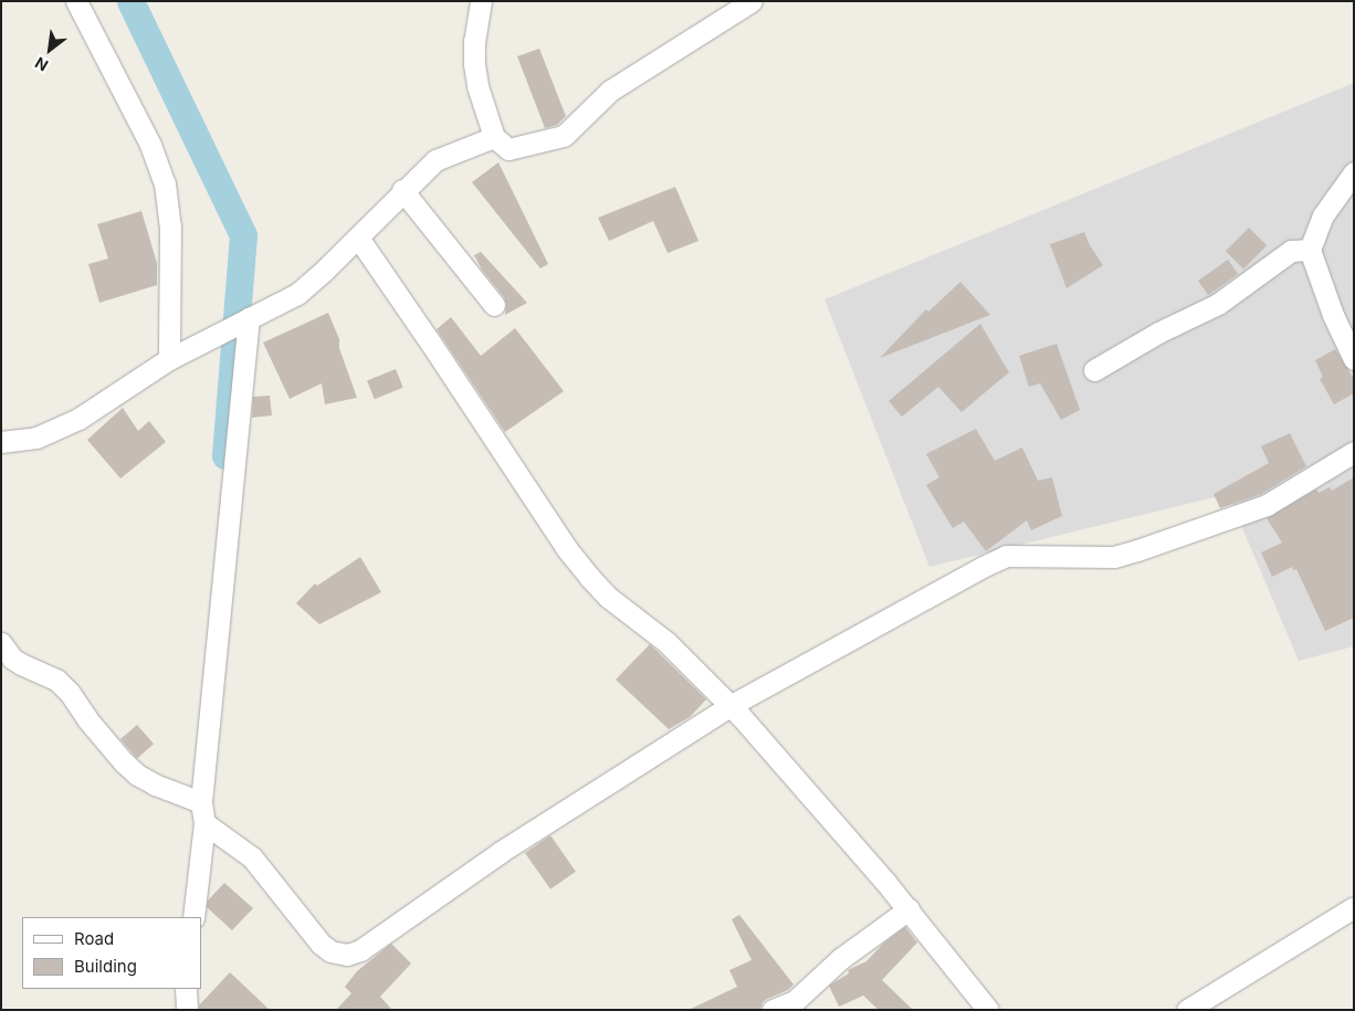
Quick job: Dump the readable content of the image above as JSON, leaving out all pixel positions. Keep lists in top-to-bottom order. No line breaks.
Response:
{"legend":["Road","Building"],"north":"bottom left"}
